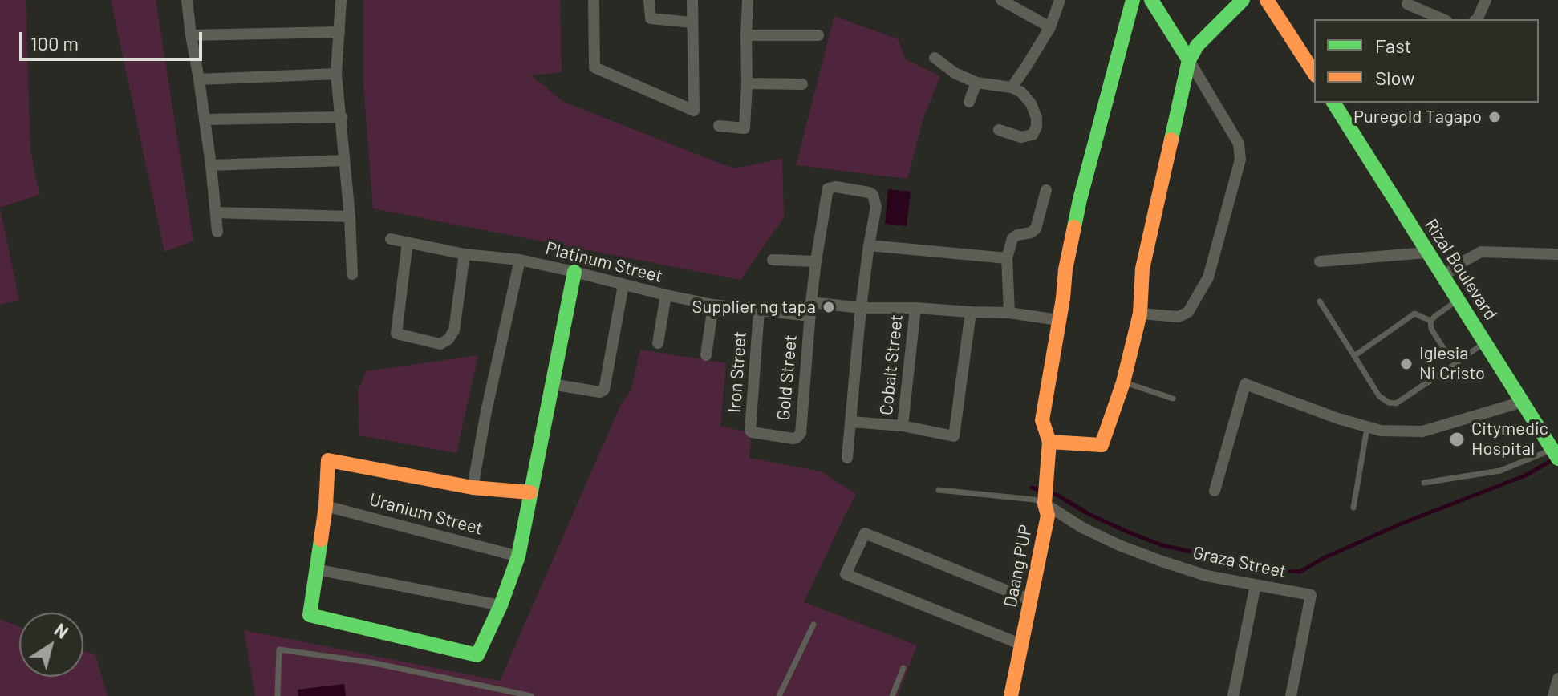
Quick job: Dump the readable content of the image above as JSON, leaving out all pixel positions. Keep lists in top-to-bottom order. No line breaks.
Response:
{"streets":{"street":["Platinum Street","Rizal Boulevard","Cobalt Street","Iron Street","Gold Street","Uranium Street","Graza Street","Daang PUP"]},"crossings":[["Platinum Street","Iron Street"],["Platinum Street","Gold Street"],["Iron Street","Gold Street"],["Graza Street","Daang PUP"]],"places":["Puregold Tagapo","Supplier ng tapa","Iglesia Ni Cristo","Citymedic Hospital"],"legend":["Fast","Slow"],"scale_bar":"100 m","north":"top right"}
